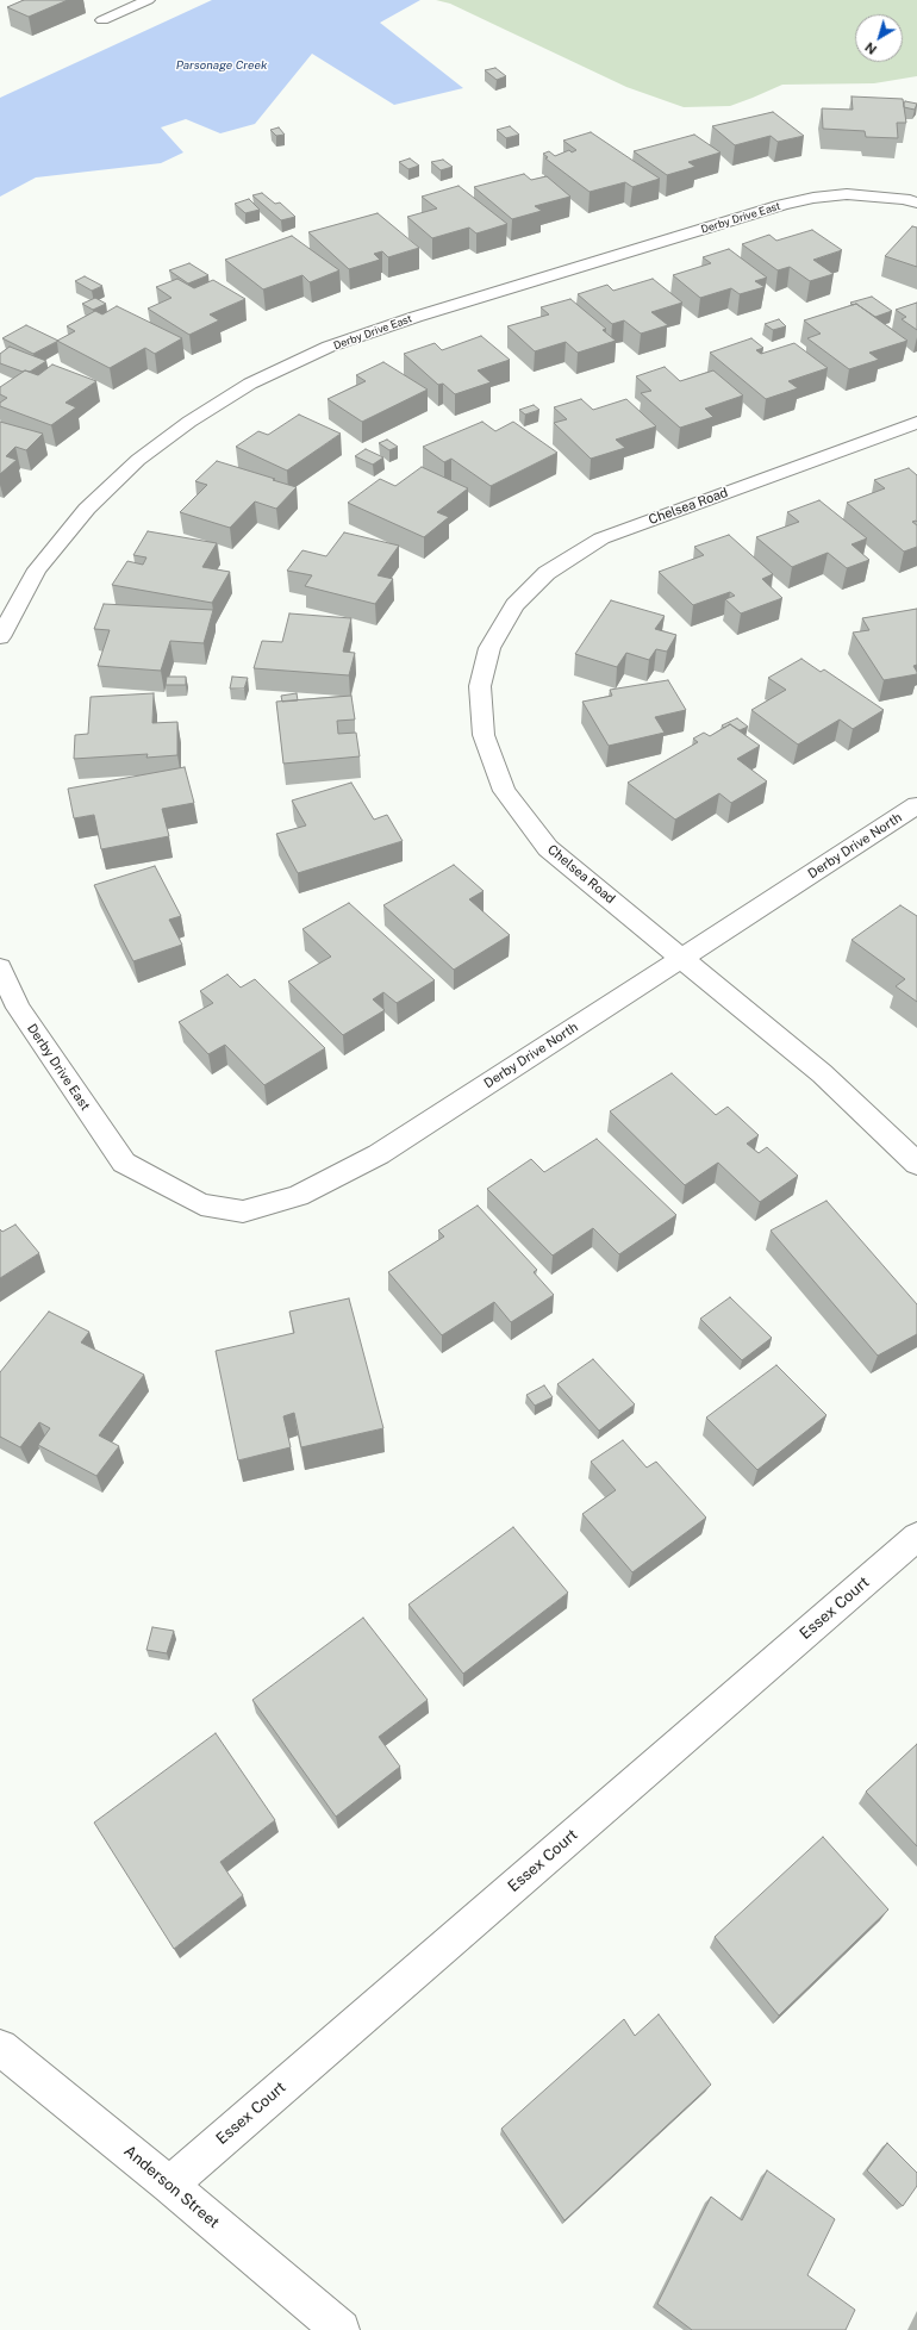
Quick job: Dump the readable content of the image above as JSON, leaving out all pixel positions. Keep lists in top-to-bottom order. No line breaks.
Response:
{"streets":{"street":["Derby Drive East","Chelsea Road","Derby Drive North","Essex Court","Anderson Street"]},"crossings":[["Derby Drive East","Derby Drive North"],["Chelsea Road","Derby Drive North"],["Essex Court","Anderson Street"]],"water":["Parsonage Creek"],"north":"bottom left"}
